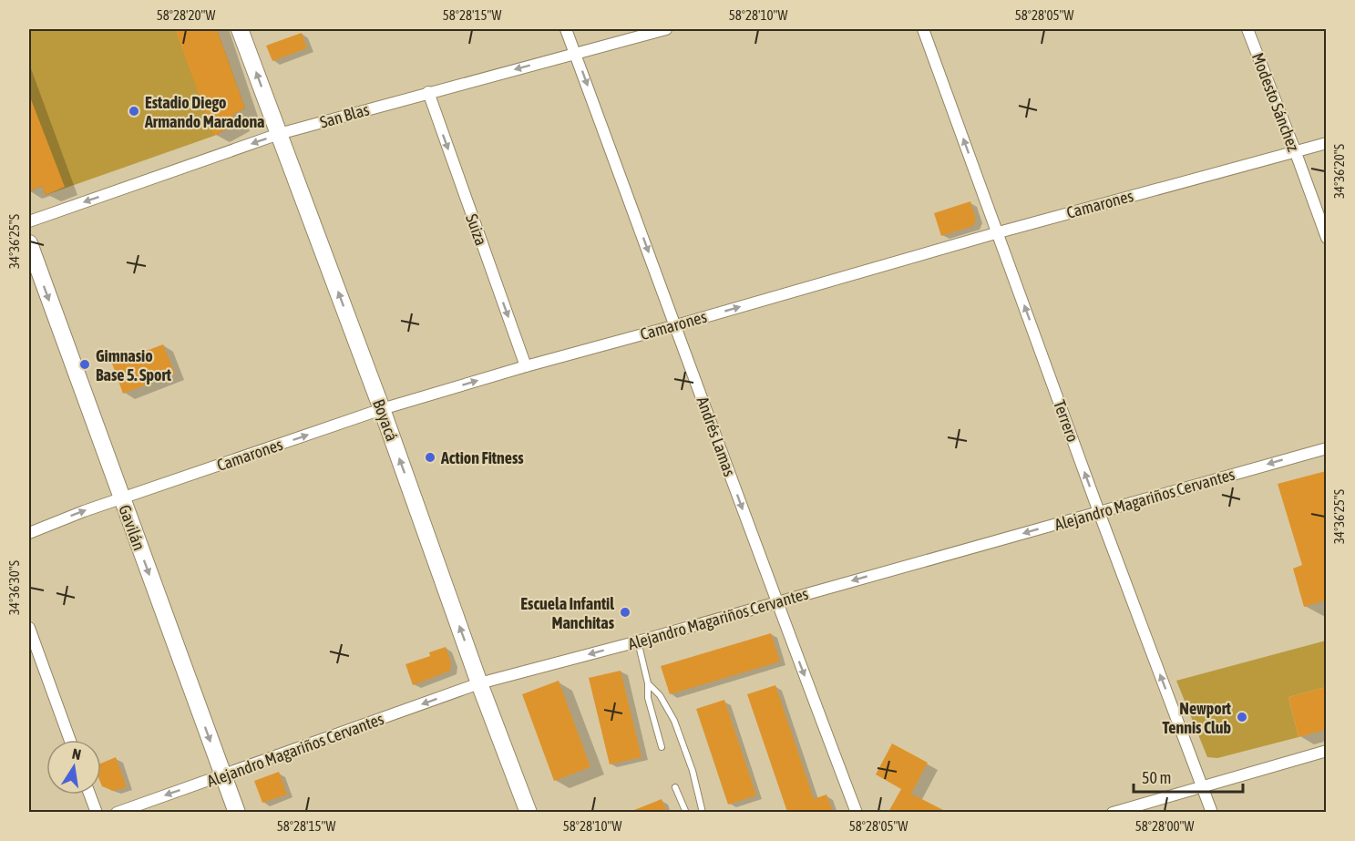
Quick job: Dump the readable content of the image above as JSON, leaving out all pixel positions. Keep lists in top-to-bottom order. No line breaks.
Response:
{"streets":{"street":["Modesto Sánchez","San Blas","Camarones","Suiza","Boyacá","Terrero","Andrés Lamas","Alejandro Magariños Cervantes","Gavilán"]},"crossings":[["Modesto Sánchez","Camarones"],["San Blas","Suiza"],["San Blas","Boyacá"],["San Blas","Andrés Lamas"],["Camarones","Suiza"],["Camarones","Boyacá"],["Camarones","Terrero"],["Camarones","Andrés Lamas"],["Camarones","Gavilán"],["Boyacá","Alejandro Magariños Cervantes"],["Terrero","Alejandro Magariños Cervantes"],["Andrés Lamas","Alejandro Magariños Cervantes"],["Alejandro Magariños Cervantes","Gavilán"]],"one_way":["San Blas","Camarones","Suiza","Boyacá","Terrero","Andrés Lamas","Alejandro Magariños Cervantes","Gavilán"],"places":["Estadio Diego Armando Maradona","Gimnasio Base 5. Sport","Action Fitness","Escuela Infantil Manchitas","Newport Tennis Club"],"scale_bar":"50 m","north":"top","coordinates":["58°28'20\"W","58°28'15\"W","58°28'10\"W","58°28'05\"W","34°36'20\"S","34°36'25\"S","34°36'30\"S","58°28'00\"W"]}
